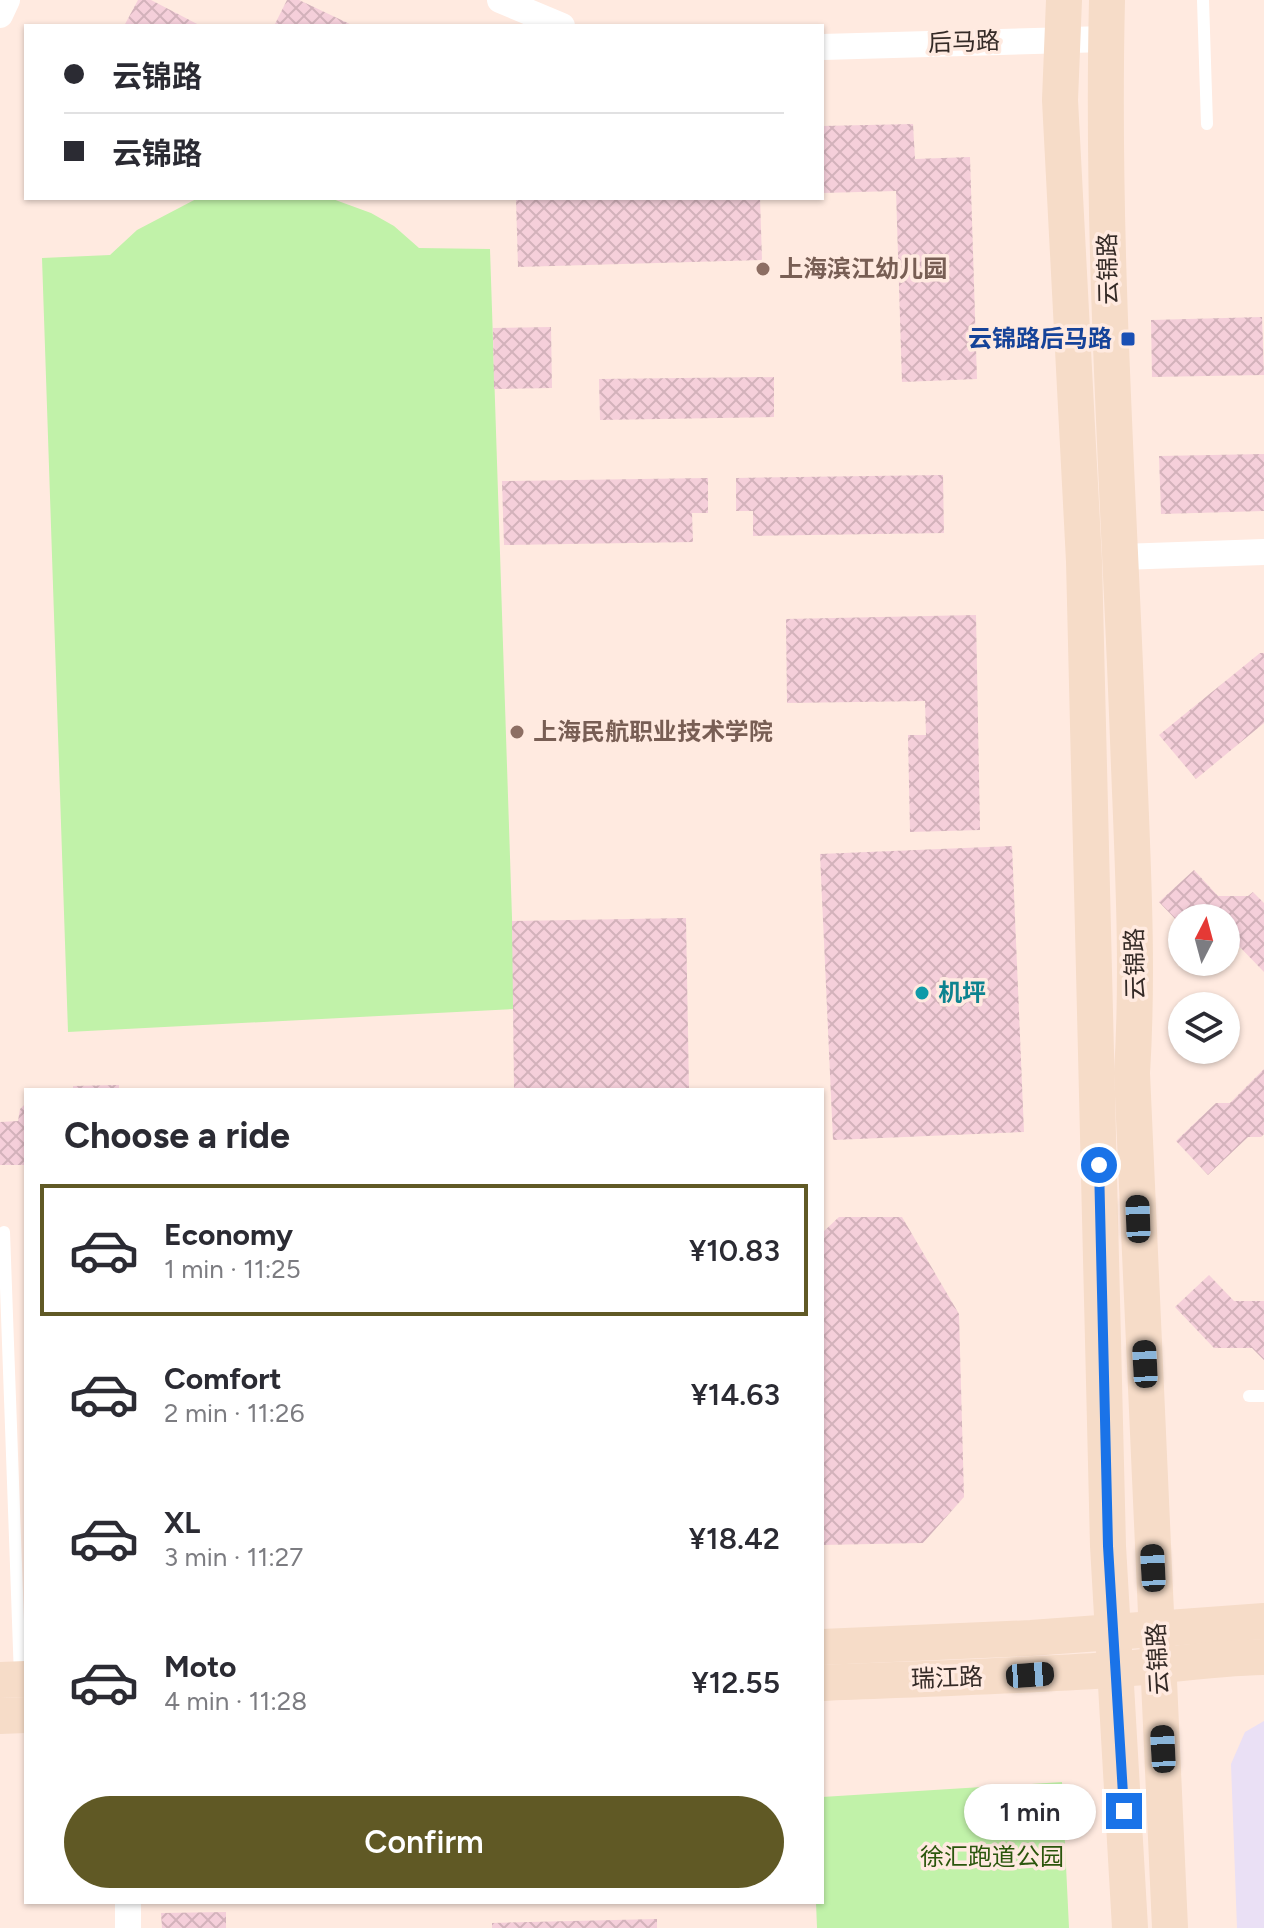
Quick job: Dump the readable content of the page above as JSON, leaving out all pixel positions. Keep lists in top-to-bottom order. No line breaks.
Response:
{"streets":{"main road":["云锦路","瑞江路"],"street":["后马路"]},"crossings":[["后马路","云锦路"],["云锦路","瑞江路"]],"parks":["徐汇跑道公园"],"places":{"other":["上海滨江幼儿园","上海民航职业技术学院","机坪"],"transit":["云锦路后马路"]},"north":"top","page":{"banner":["云锦路","云锦路"],"heading":"Choose a ride","list":[{"name":"Economy","note":"1 min · 11:25","value":"¥10.83"},{"name":"Comfort","note":"2 min · 11:26","value":"¥14.63"},{"name":"XL","note":"3 min · 11:27","value":"¥18.42"},{"name":"Moto","note":"4 min · 11:28","value":"¥12.55"}],"buttons":"Confirm","bubble":"1 min"}}
